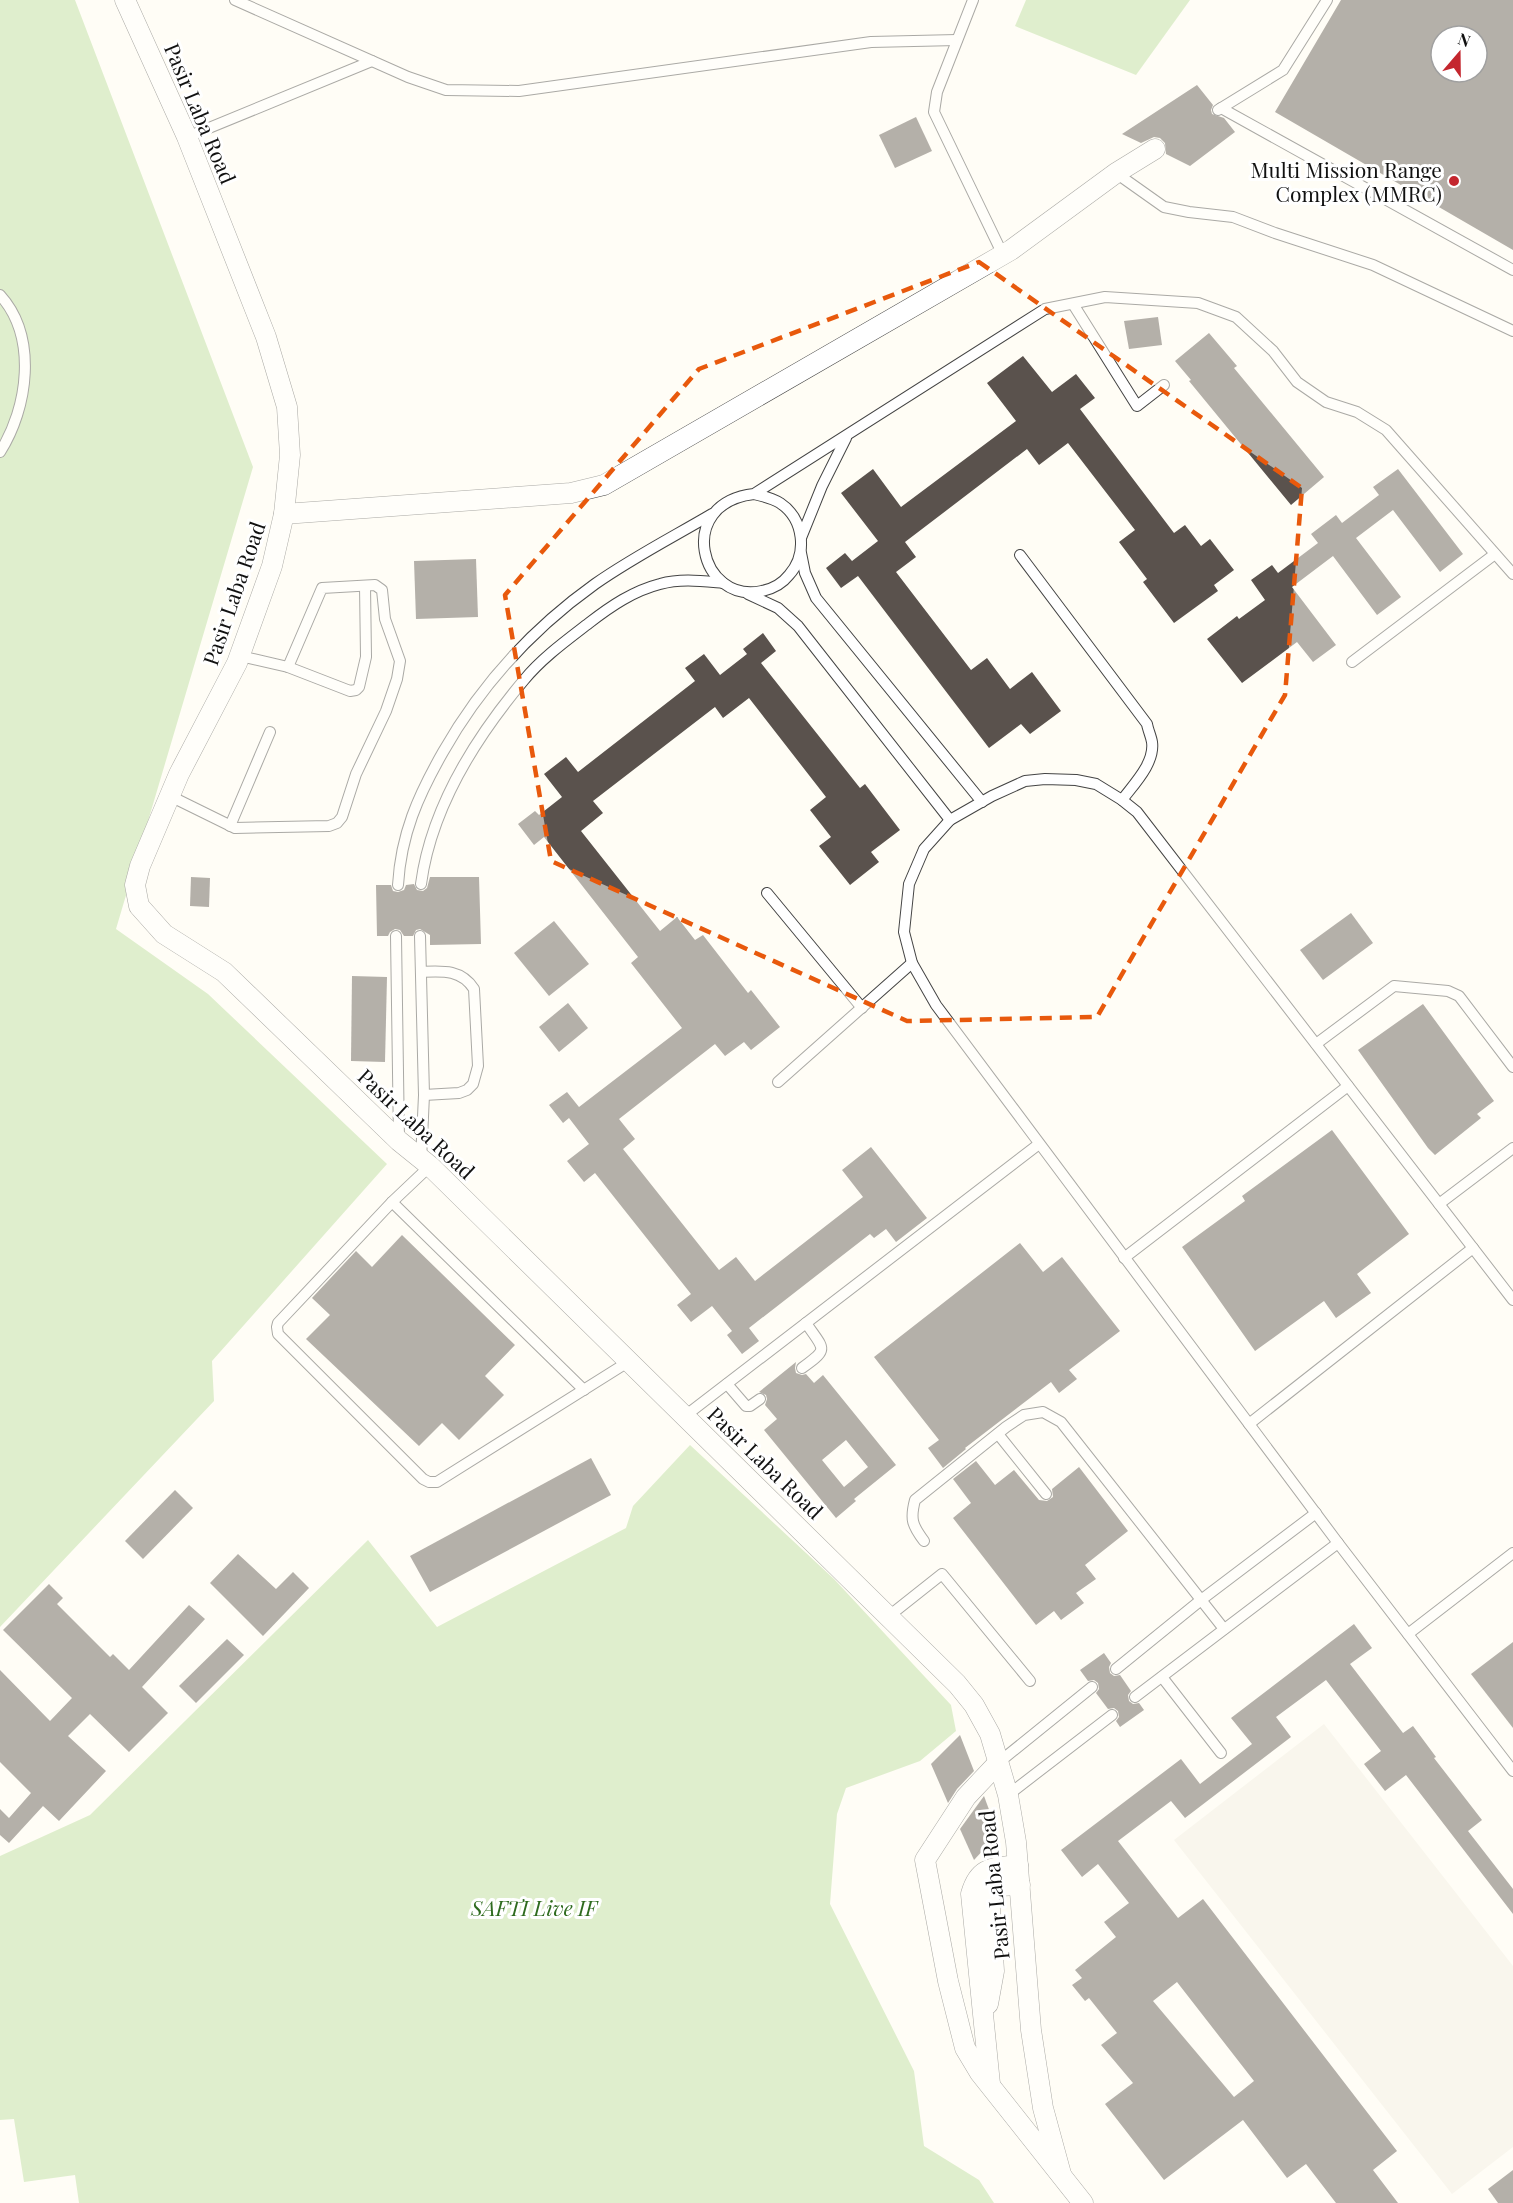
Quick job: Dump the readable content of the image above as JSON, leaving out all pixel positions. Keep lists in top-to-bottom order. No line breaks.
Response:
{"streets":{"street":["Pasir Laba Road"]},"parks":["SAFTI Live IF"],"places":["Multi Mission Range Complex (MMRC)"],"north":"top"}
